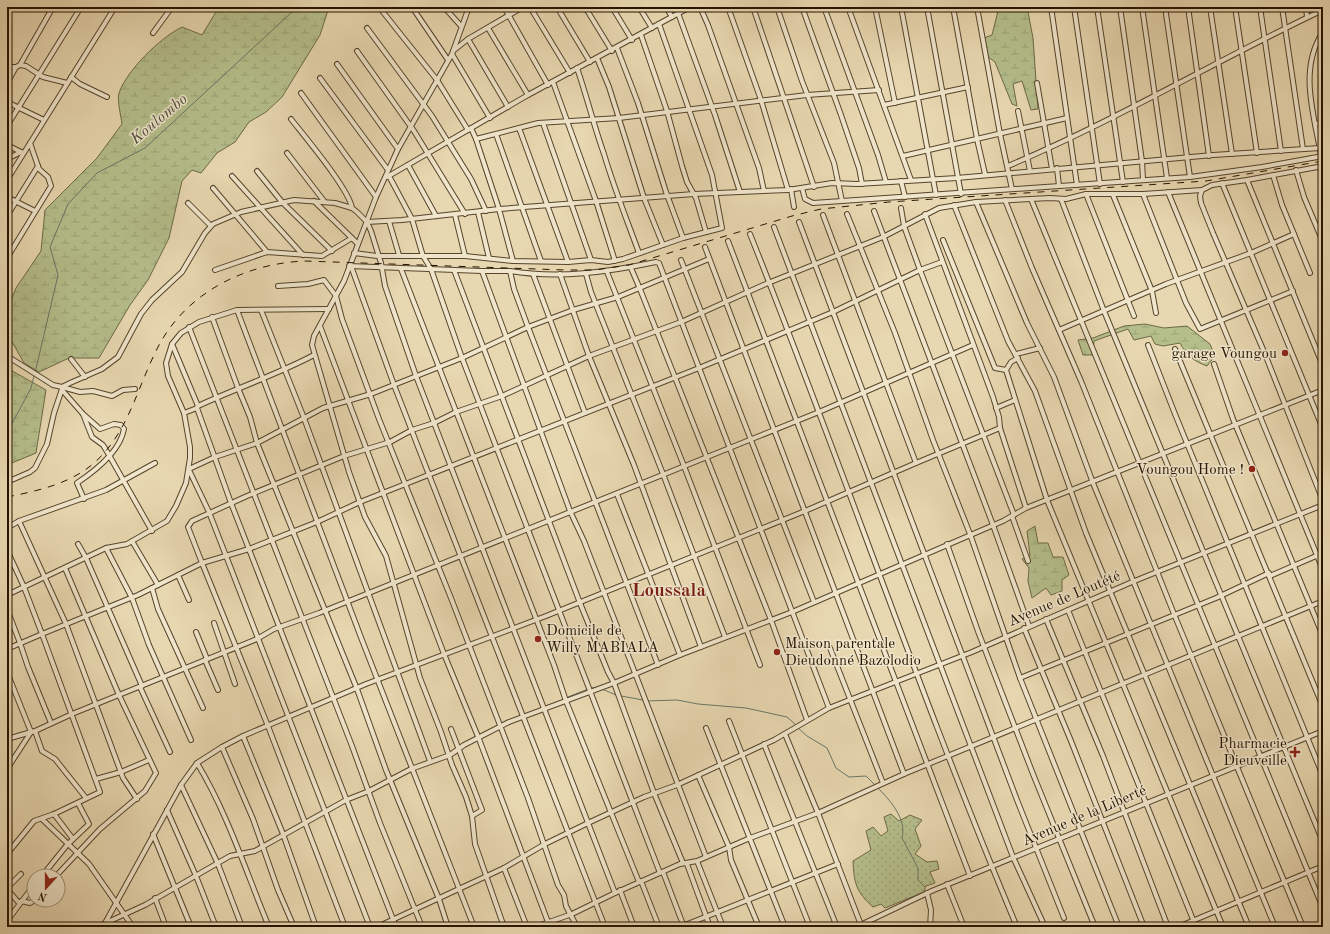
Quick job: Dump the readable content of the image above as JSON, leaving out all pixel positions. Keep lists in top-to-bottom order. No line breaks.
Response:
{"streets":{"street":["Avenue de Loutété","Avenue de la Liberté"]},"districts":["Loussala"],"water":["Koulombo"],"places":{"other":["garage Voungou","Voungou Home !","Domicile de Willy MABIALA","Maison parentale Dieudonné Bazolodio"],"health":["Pharmacie Dieuveille"]},"north":"bottom"}
